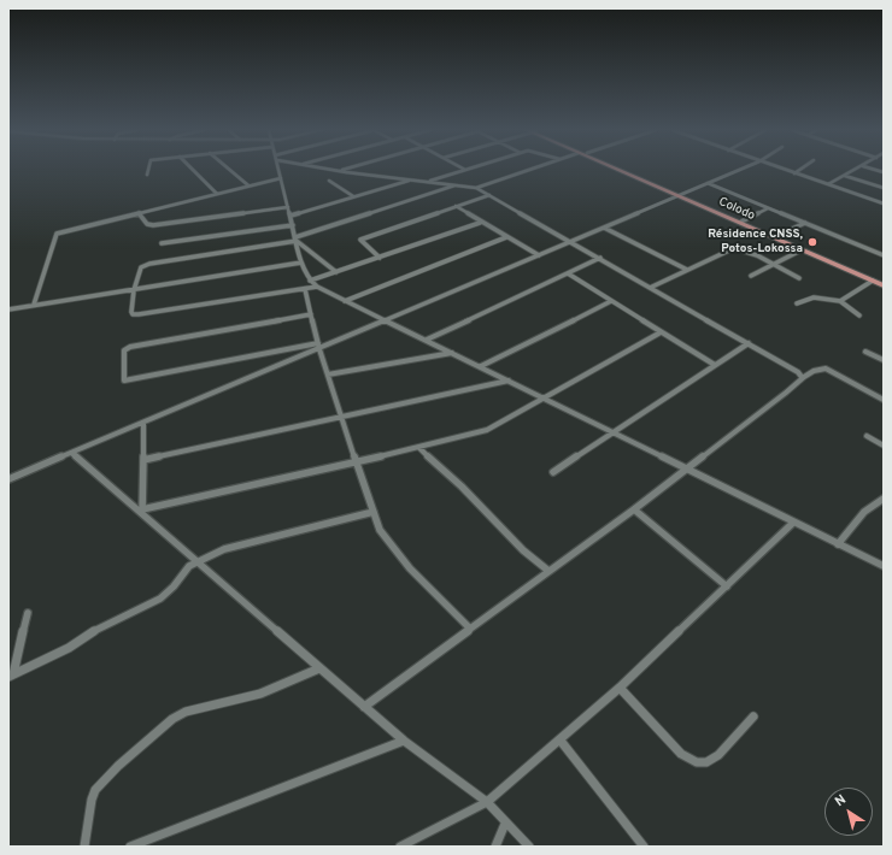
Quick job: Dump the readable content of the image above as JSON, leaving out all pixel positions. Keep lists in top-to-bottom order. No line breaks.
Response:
{"streets":{"main road":["Colodo"]},"places":["Résidence CNSS, Potos-Lokossa"],"north":"top left"}
